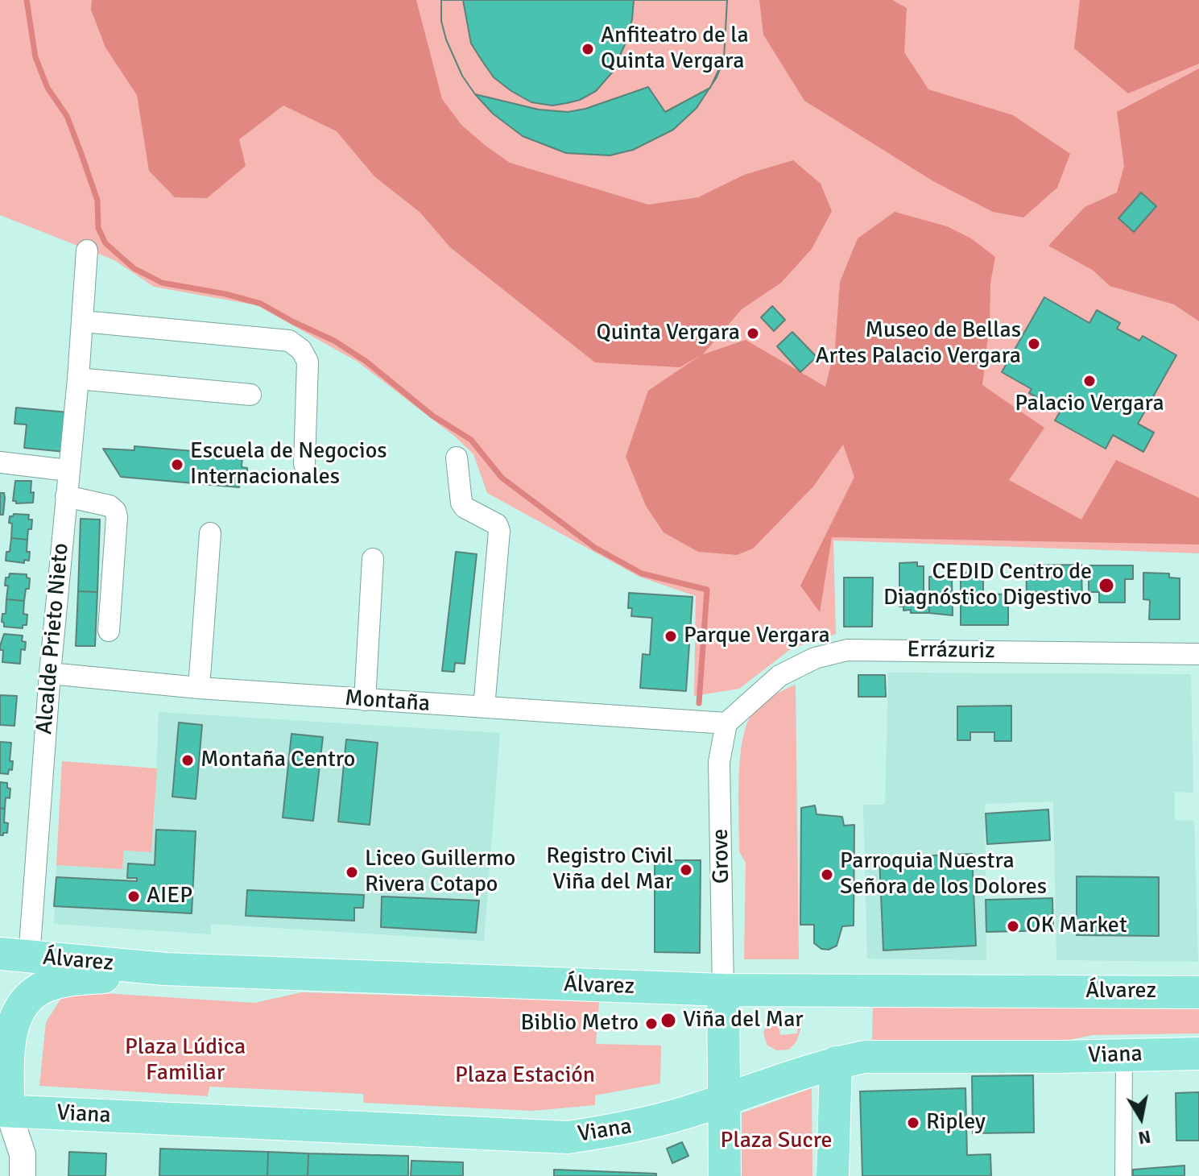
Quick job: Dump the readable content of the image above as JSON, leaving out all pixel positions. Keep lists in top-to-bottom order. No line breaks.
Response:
{"streets":{"main road":["Álvarez","Viana"],"street":["Alcalde Prieto Nieto","Errázuriz","Montaña","Grove"]},"crossings":[["Alcalde Prieto Nieto","Montaña"],["Alcalde Prieto Nieto","Álvarez"],["Errázuriz","Montaña"],["Errázuriz","Grove"],["Montaña","Grove"],["Grove","Álvarez"]],"parks":["Plaza Lúdica Familiar","Plaza Estación","Plaza Sucre"],"places":["Anfiteatro de la Quinta Vergara","Quinta Vergara","Museo de Bellas Artes Palacio Vergara","Palacio Vergara","Escuela de Negocios Internacionales","CEDID Centro de Diagnóstico Digestivo","Parque Vergara","Montaña Centro","Registro Civil Viña del Mar","Liceo Guillermo Rivera Cotapo","Parroquia Nuestra Señora de los Dolores","AIEP","OK Market","Viña del Mar","Biblio Metro","Ripley"],"north":"bottom"}
